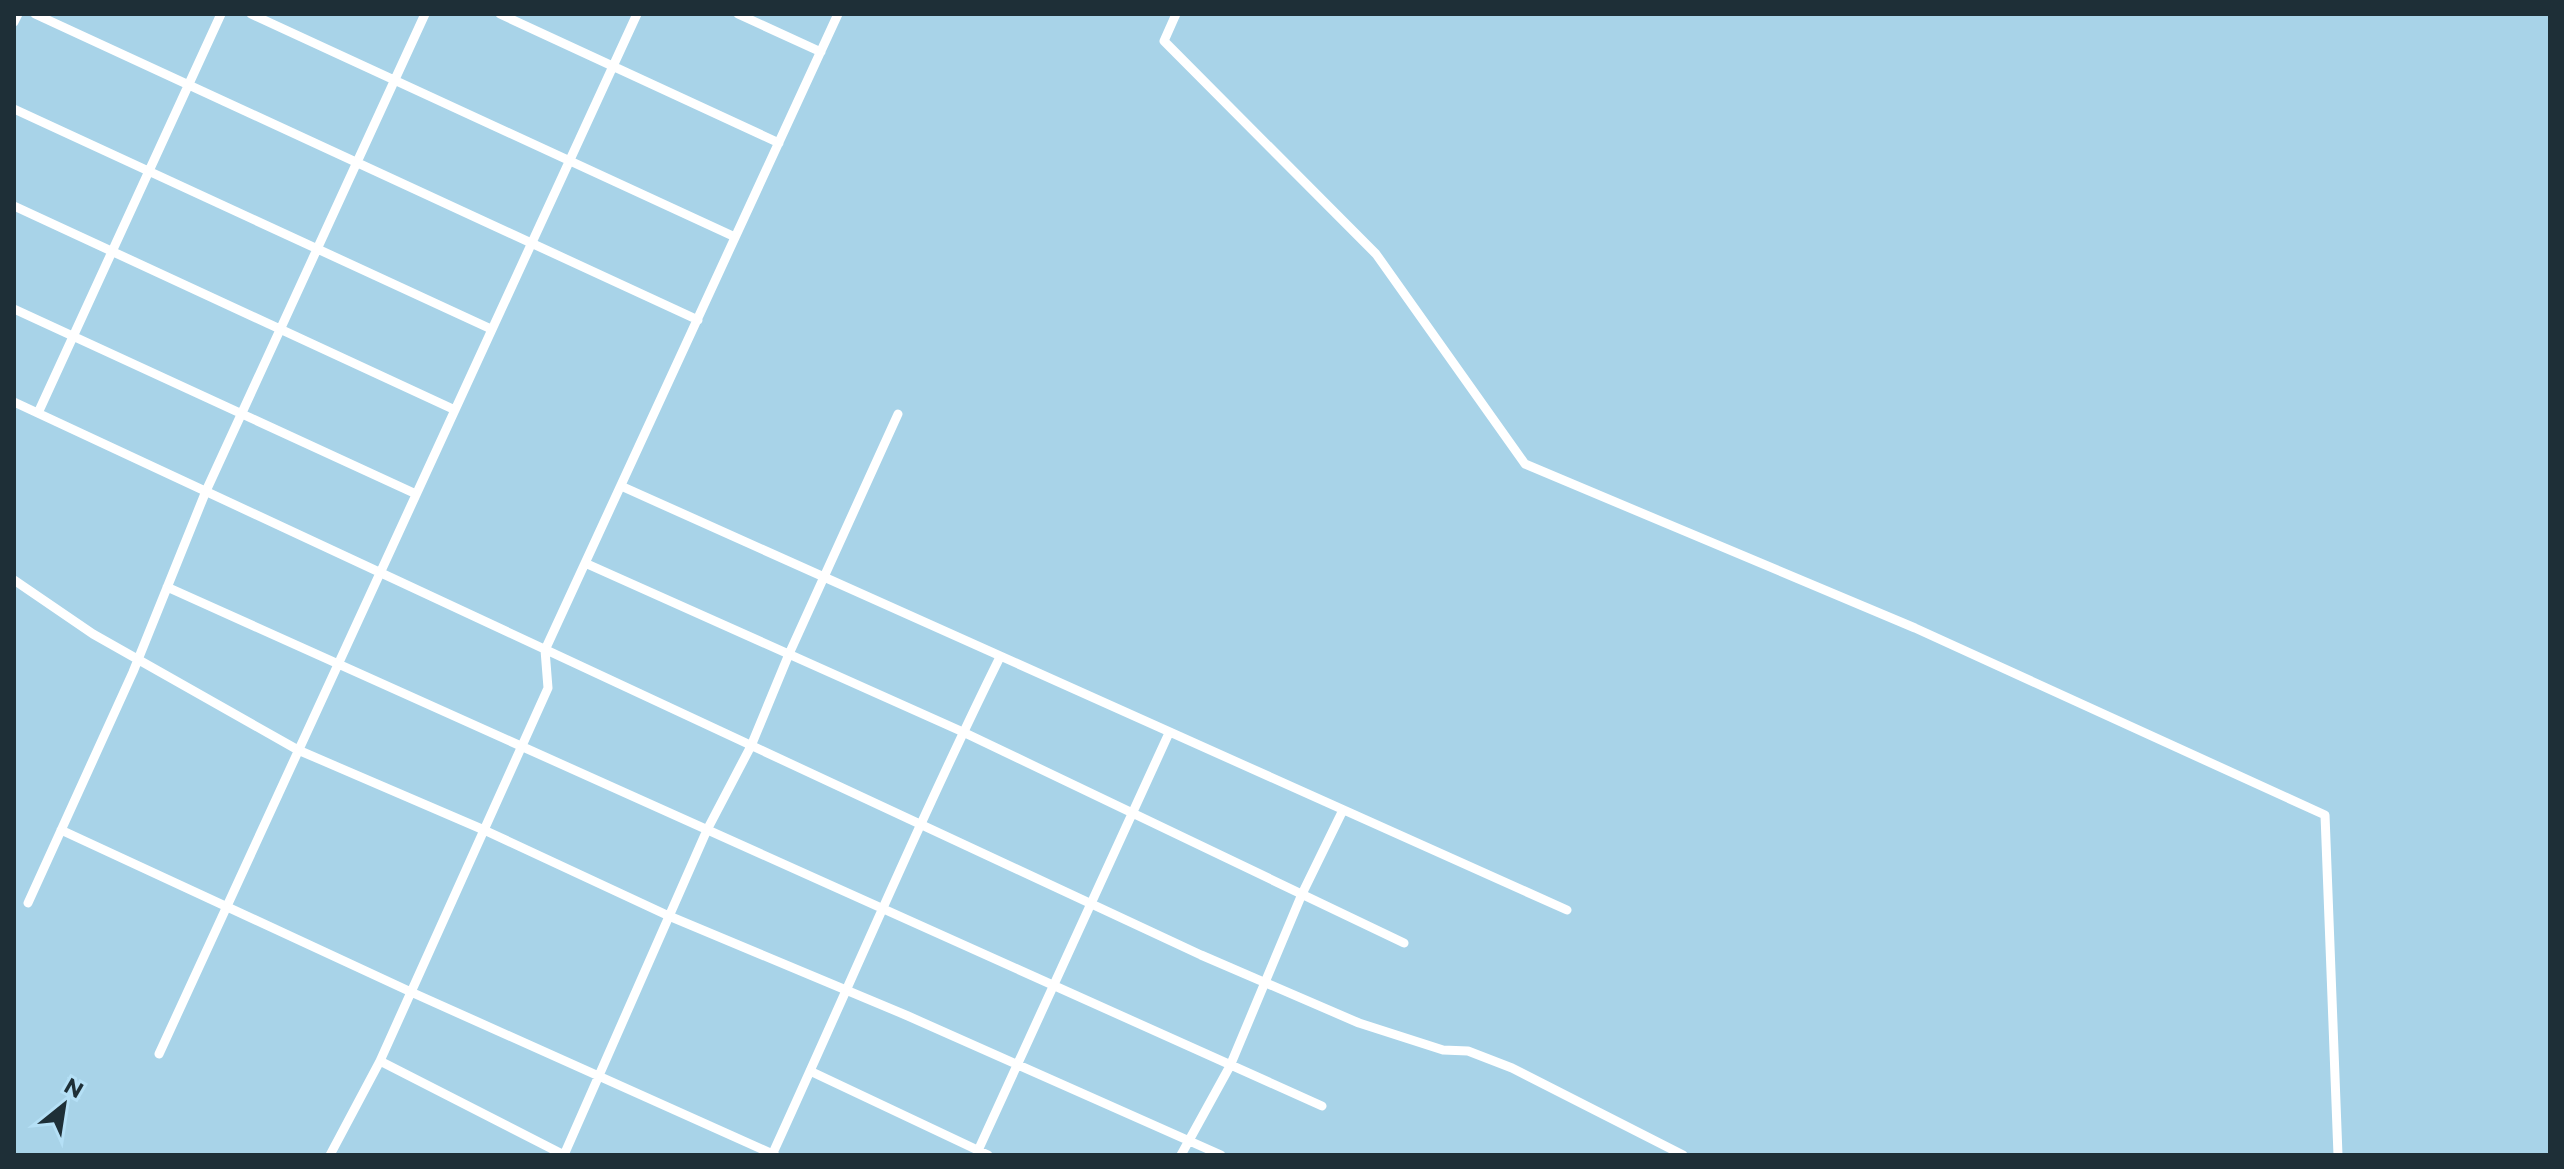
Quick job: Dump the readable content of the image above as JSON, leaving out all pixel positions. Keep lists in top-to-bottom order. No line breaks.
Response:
{"north":"top right"}
